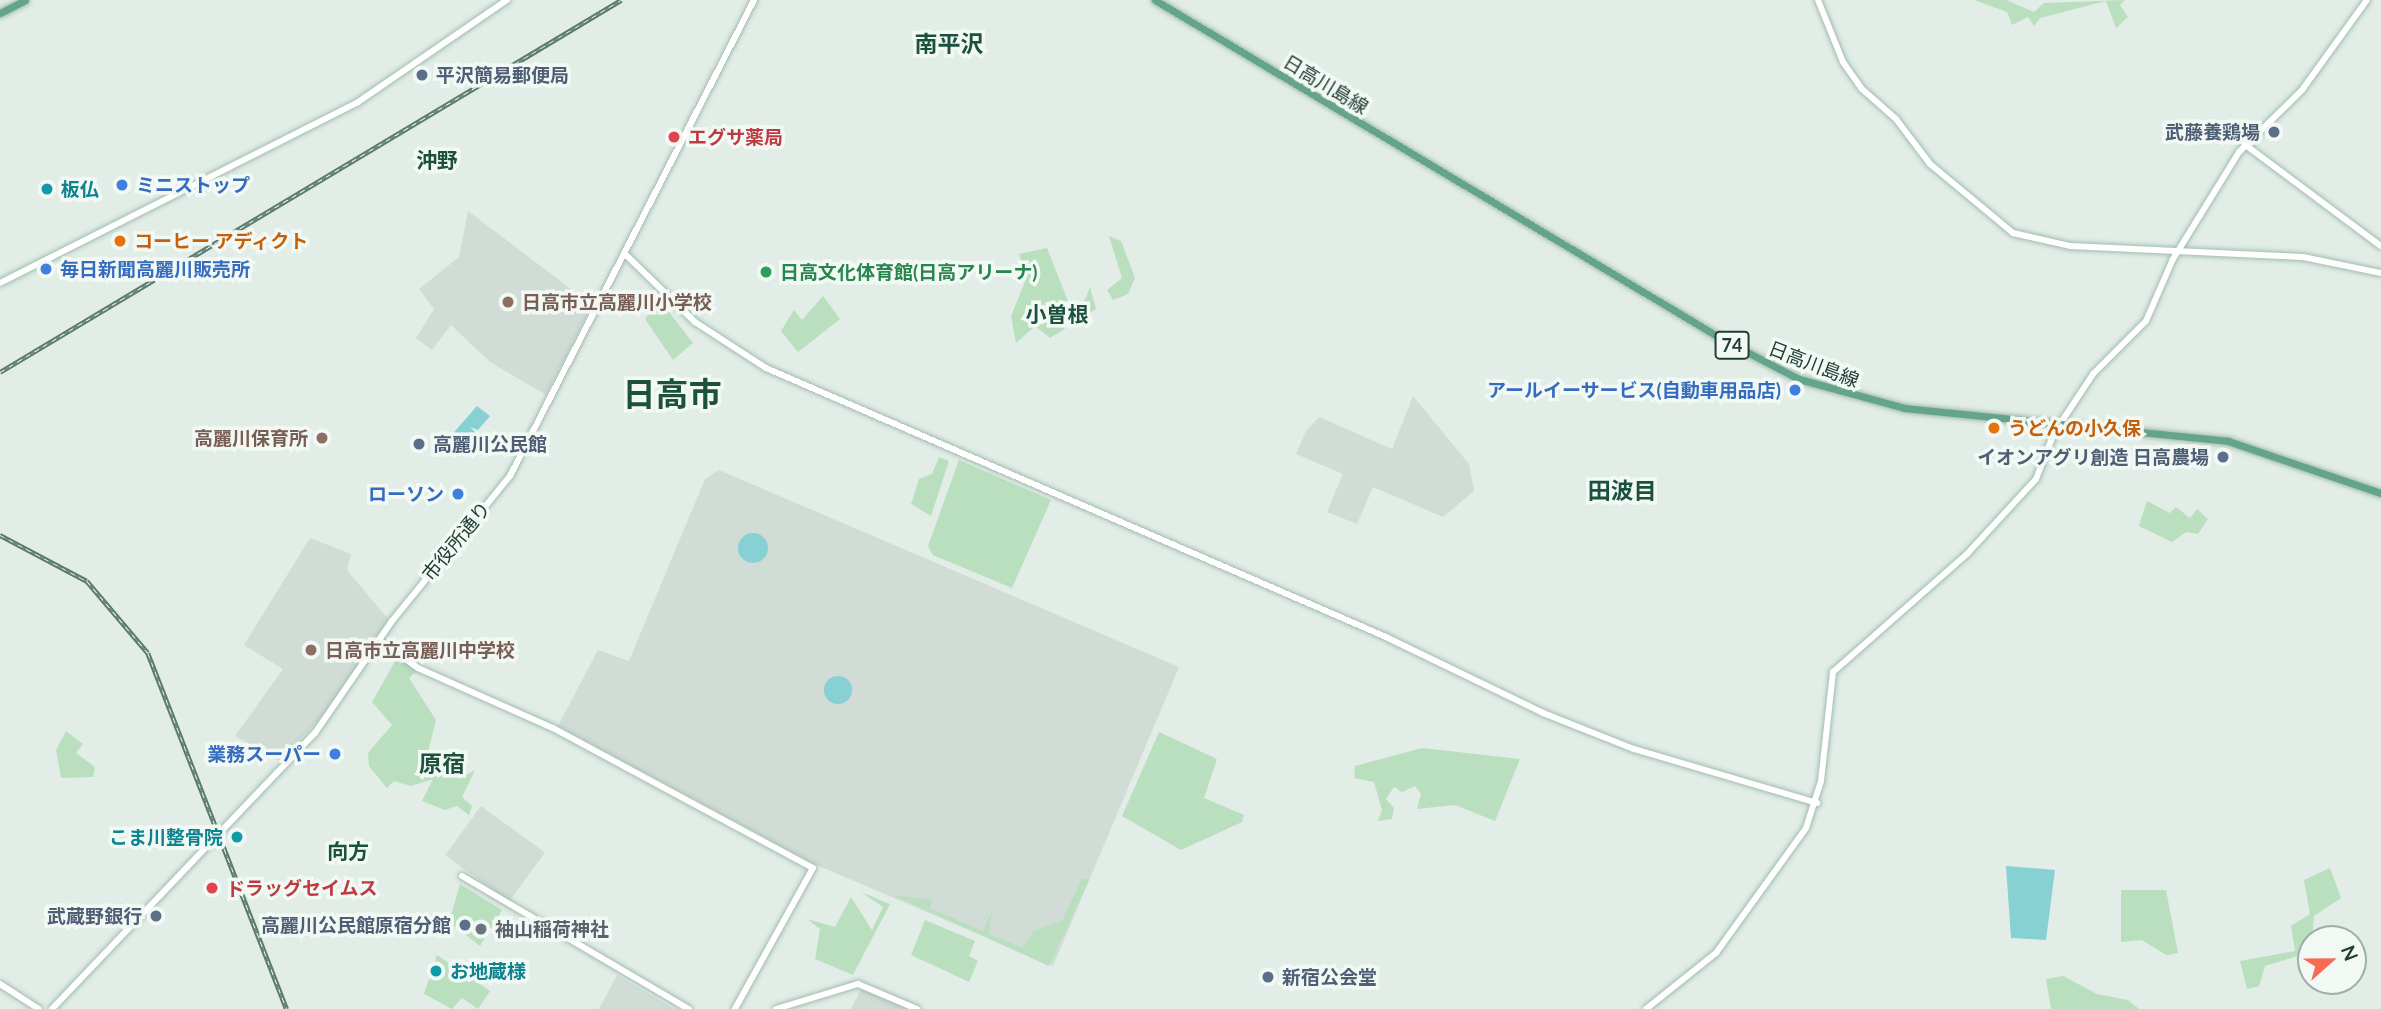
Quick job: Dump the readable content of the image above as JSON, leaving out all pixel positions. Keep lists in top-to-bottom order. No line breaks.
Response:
{"streets":{"main road":["日高川島線","74"],"street":["市役所通り"]},"districts":["南平沢","沖野","小曽根","日高市","田波目","原宿","向方"],"places":["平沢簡易郵便局","武藤養鶏場","エグサ薬局","ミニストップ","板仏","コーヒー アディクト","毎日新聞高麗川販売所","日高文化体育館(日高アリーナ)","日高市立高麗川小学校","アールイーサービス(自動車用品店)","うどんの小久保","高麗川保育所","高麗川公民館","イオンアグリ創造 日高農場","ローソン","日高市立高麗川中学校","業務スーパー","こま川整骨院","ドラッグセイムス","武蔵野銀行","高麗川公民館原宿分館","袖山稲荷神社","お地蔵様","新宿公会堂"],"north":"right"}
